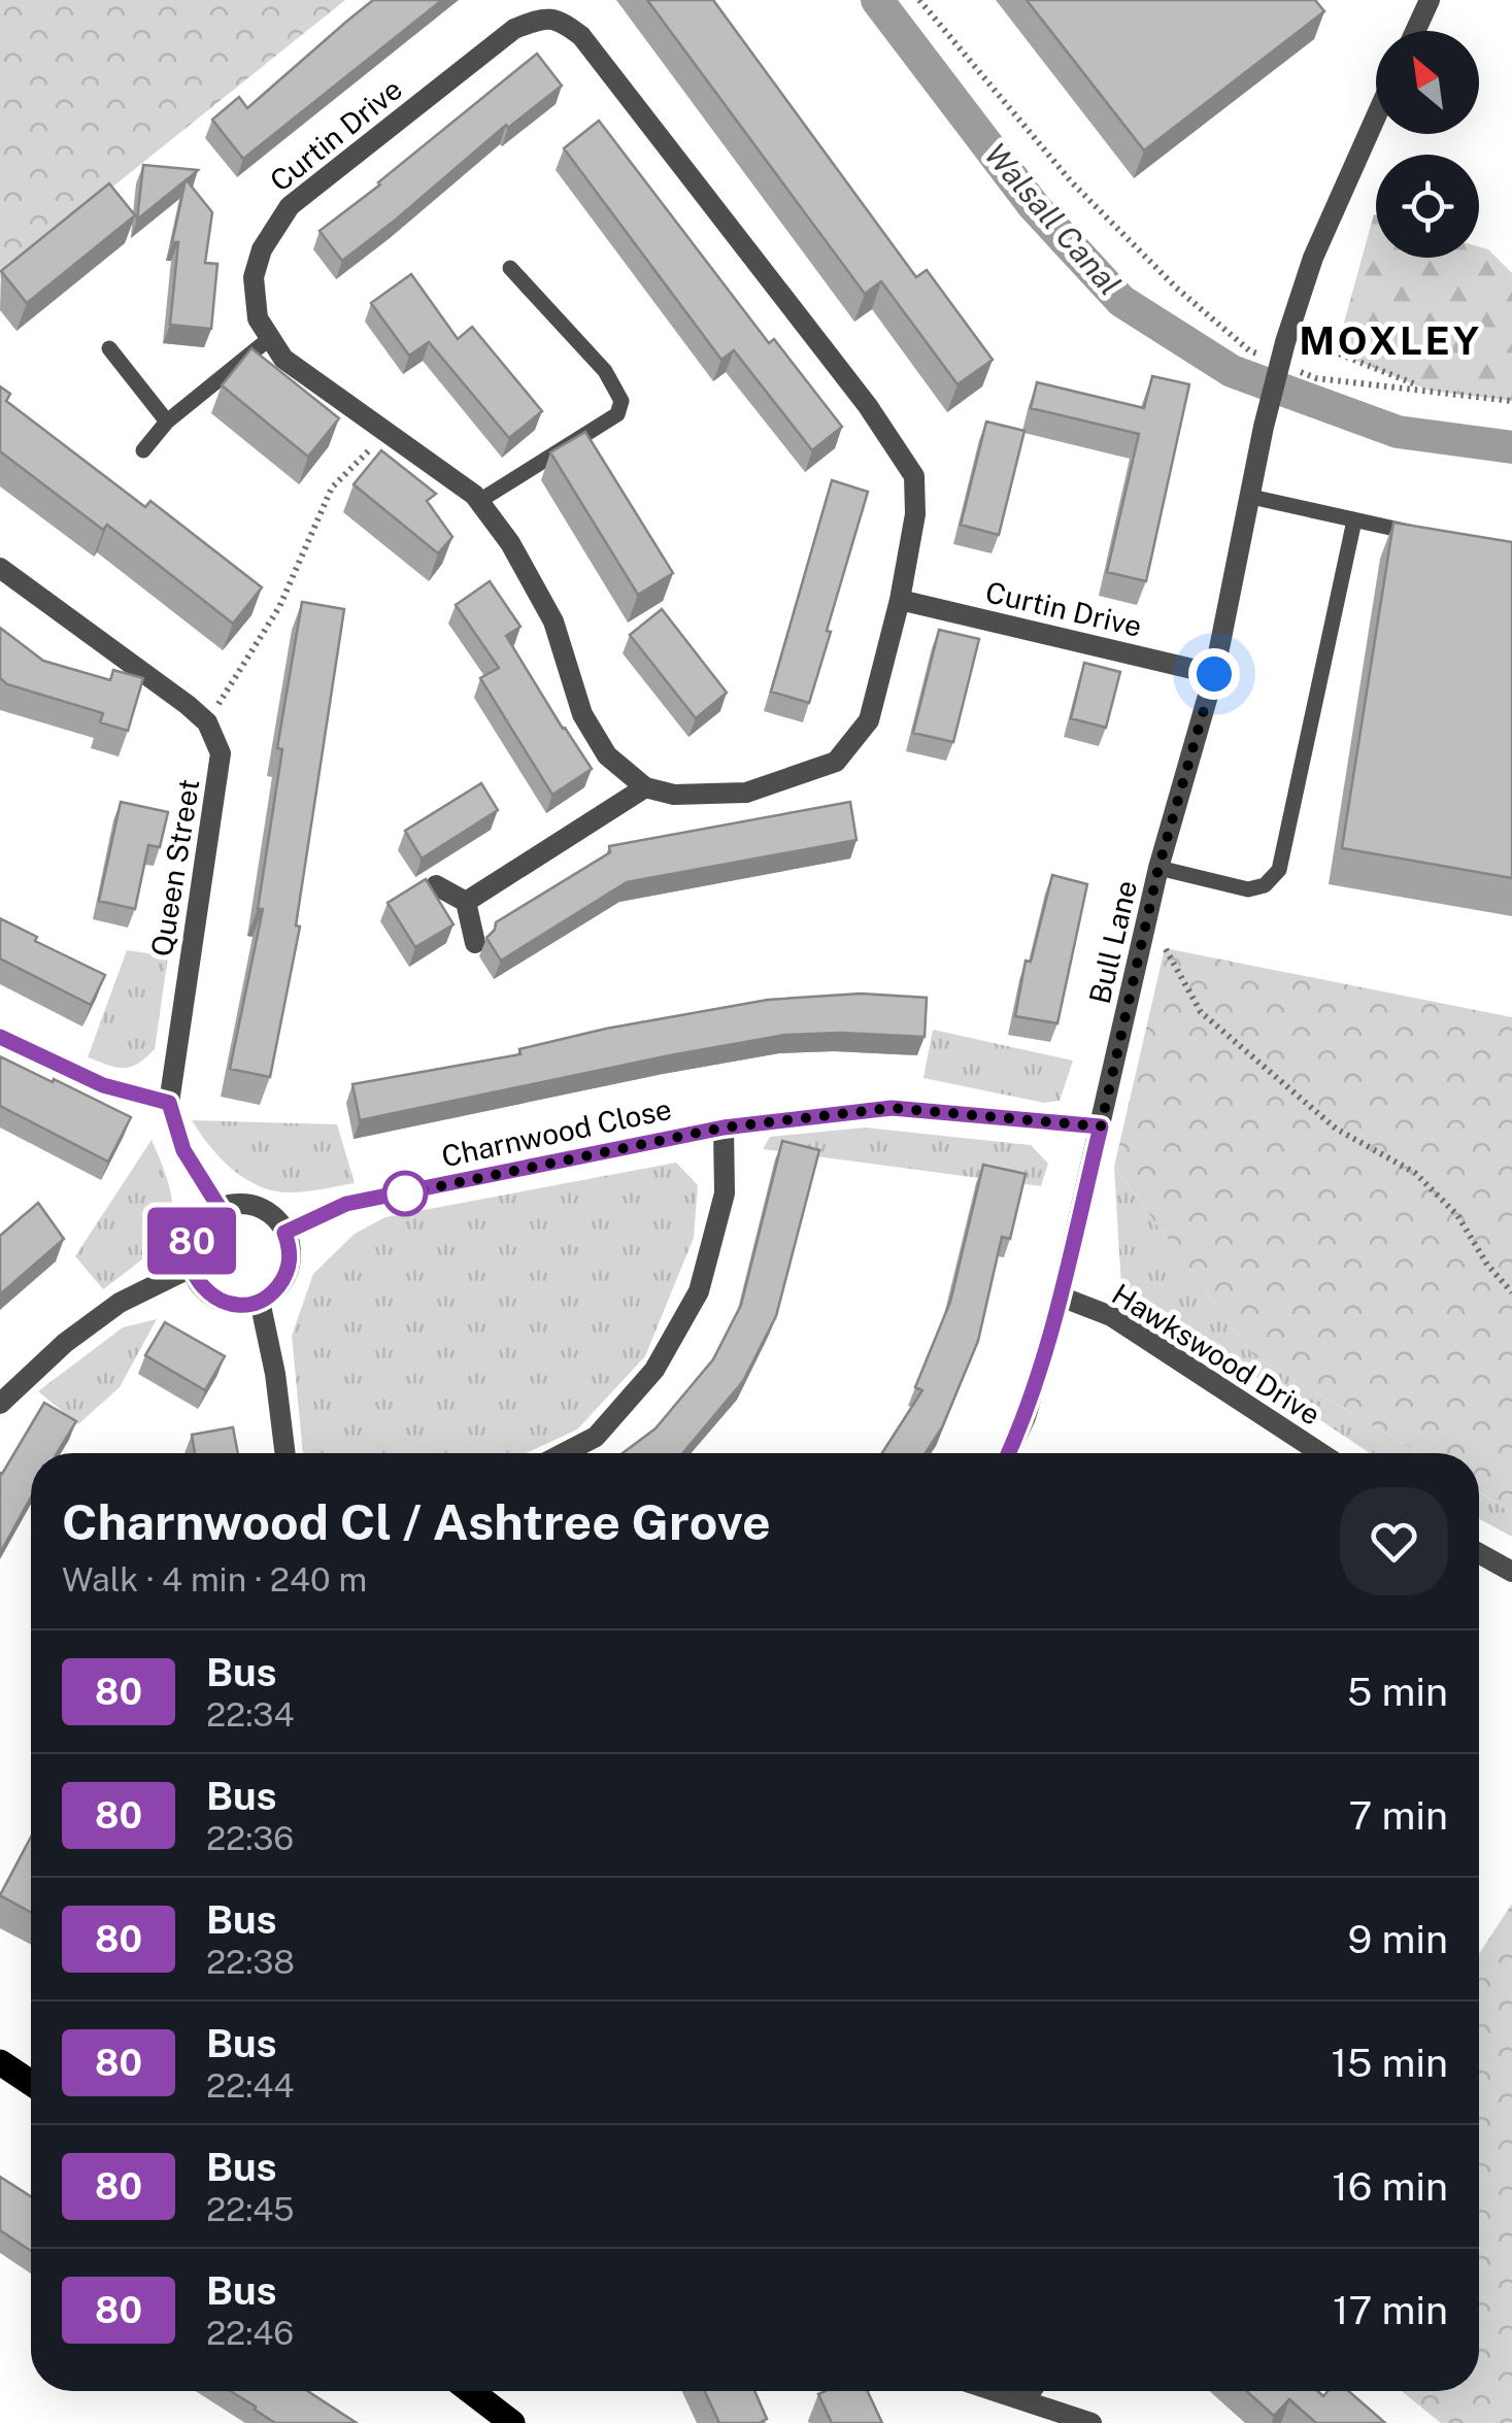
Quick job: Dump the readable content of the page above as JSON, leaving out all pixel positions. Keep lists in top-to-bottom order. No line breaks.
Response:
{"streets":{"street":["Curtin Drive","Queen Street","Bull Lane","Charnwood Close","Hawkswood Drive"]},"crossings":[["Curtin Drive","Bull Lane"],["Queen Street","Charnwood Close"],["Bull Lane","Charnwood Close"],["Bull Lane","Hawkswood Drive"]],"districts":["MOXLEY"],"water":["Walsall Canal"],"lines":["bus line 80"],"north":"top left","page":{"on_map":"80","heading":["Charnwood Cl / Ashtree Grove","Walk · 4 min · 240 m"],"list":[{"mark":"80","name":"Bus","note":"22:34","value":"5 min"},{"mark":"80","name":"Bus","note":"22:36","value":"7 min"},{"mark":"80","name":"Bus","note":"22:38","value":"9 min"},{"mark":"80","name":"Bus","note":"22:44","value":"15 min"},{"mark":"80","name":"Bus","note":"22:45","value":"16 min"},{"mark":"80","name":"Bus","note":"22:46","value":"17 min"}]}}
